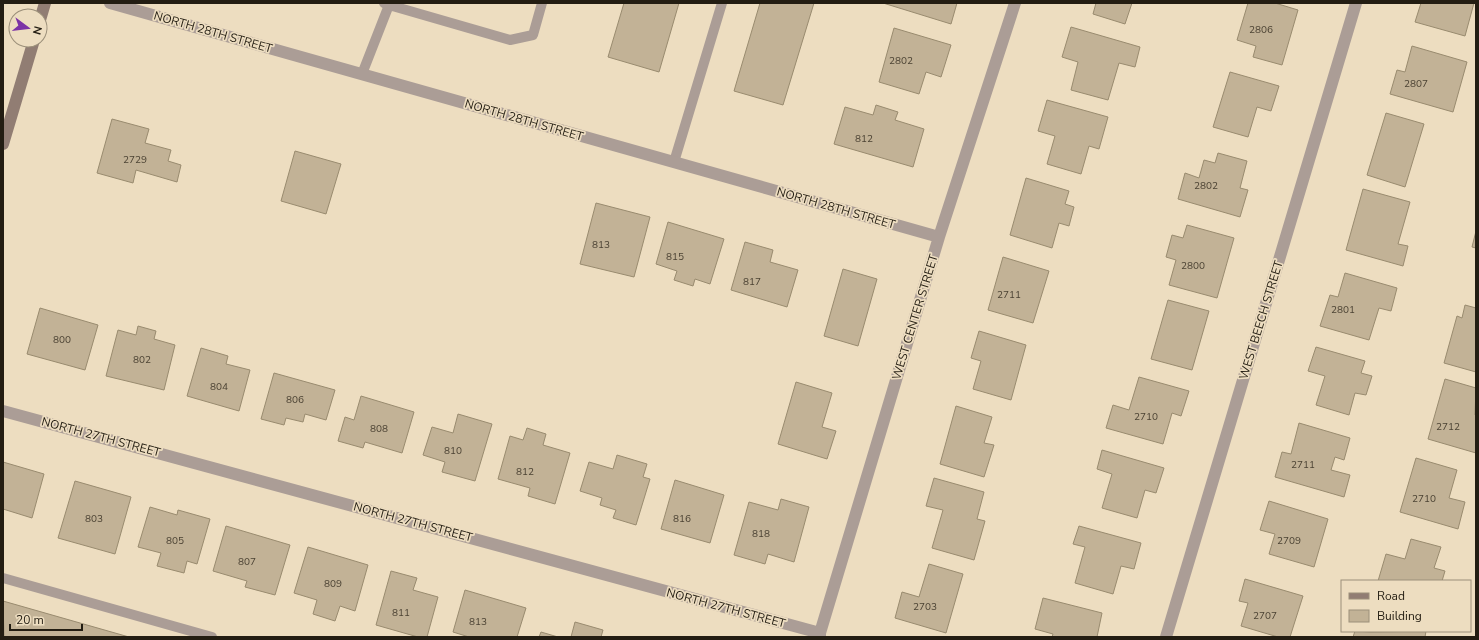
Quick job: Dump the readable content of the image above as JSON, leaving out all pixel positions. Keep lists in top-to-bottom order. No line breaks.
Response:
{"streets":{"street":["NORTH 28TH STREET","WEST CENTER STREET","WEST BEECH STREET","NORTH 27TH STREET"]},"crossings":[["NORTH 28TH STREET","WEST CENTER STREET"],["WEST CENTER STREET","NORTH 27TH STREET"]],"house_numbers":["2806","2802","2807","812","2729","2802","813","815","2800","817","2711","2801","800","802","804","806","2710","2712","808","810","2711","812","2710","803","816","818","805","2709","807","809","2703","811","2707","813"],"legend":["Road","Building"],"scale_bar":"20 m","north":"right"}
